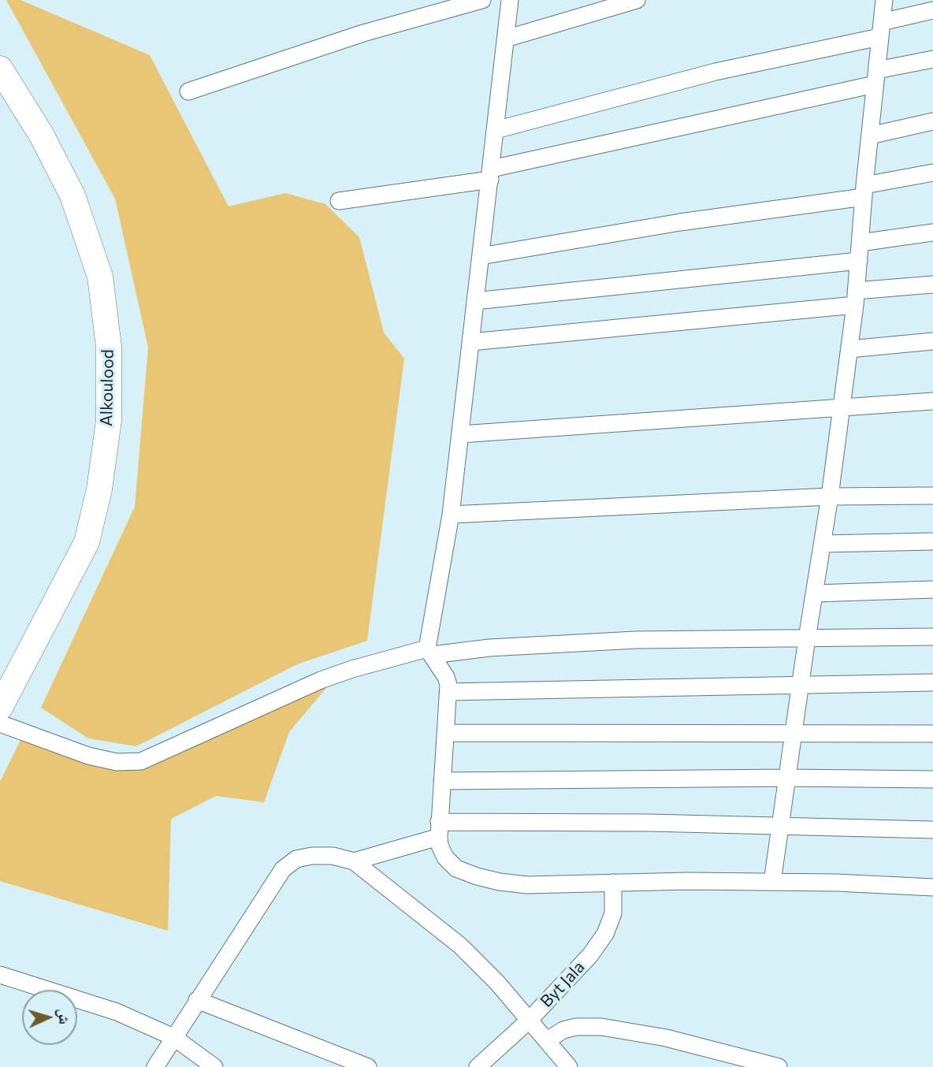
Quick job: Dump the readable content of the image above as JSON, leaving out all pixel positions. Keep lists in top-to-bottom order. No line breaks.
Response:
{"streets":{"street":["Alkoulood","Byt Jala"]},"north":"right"}
